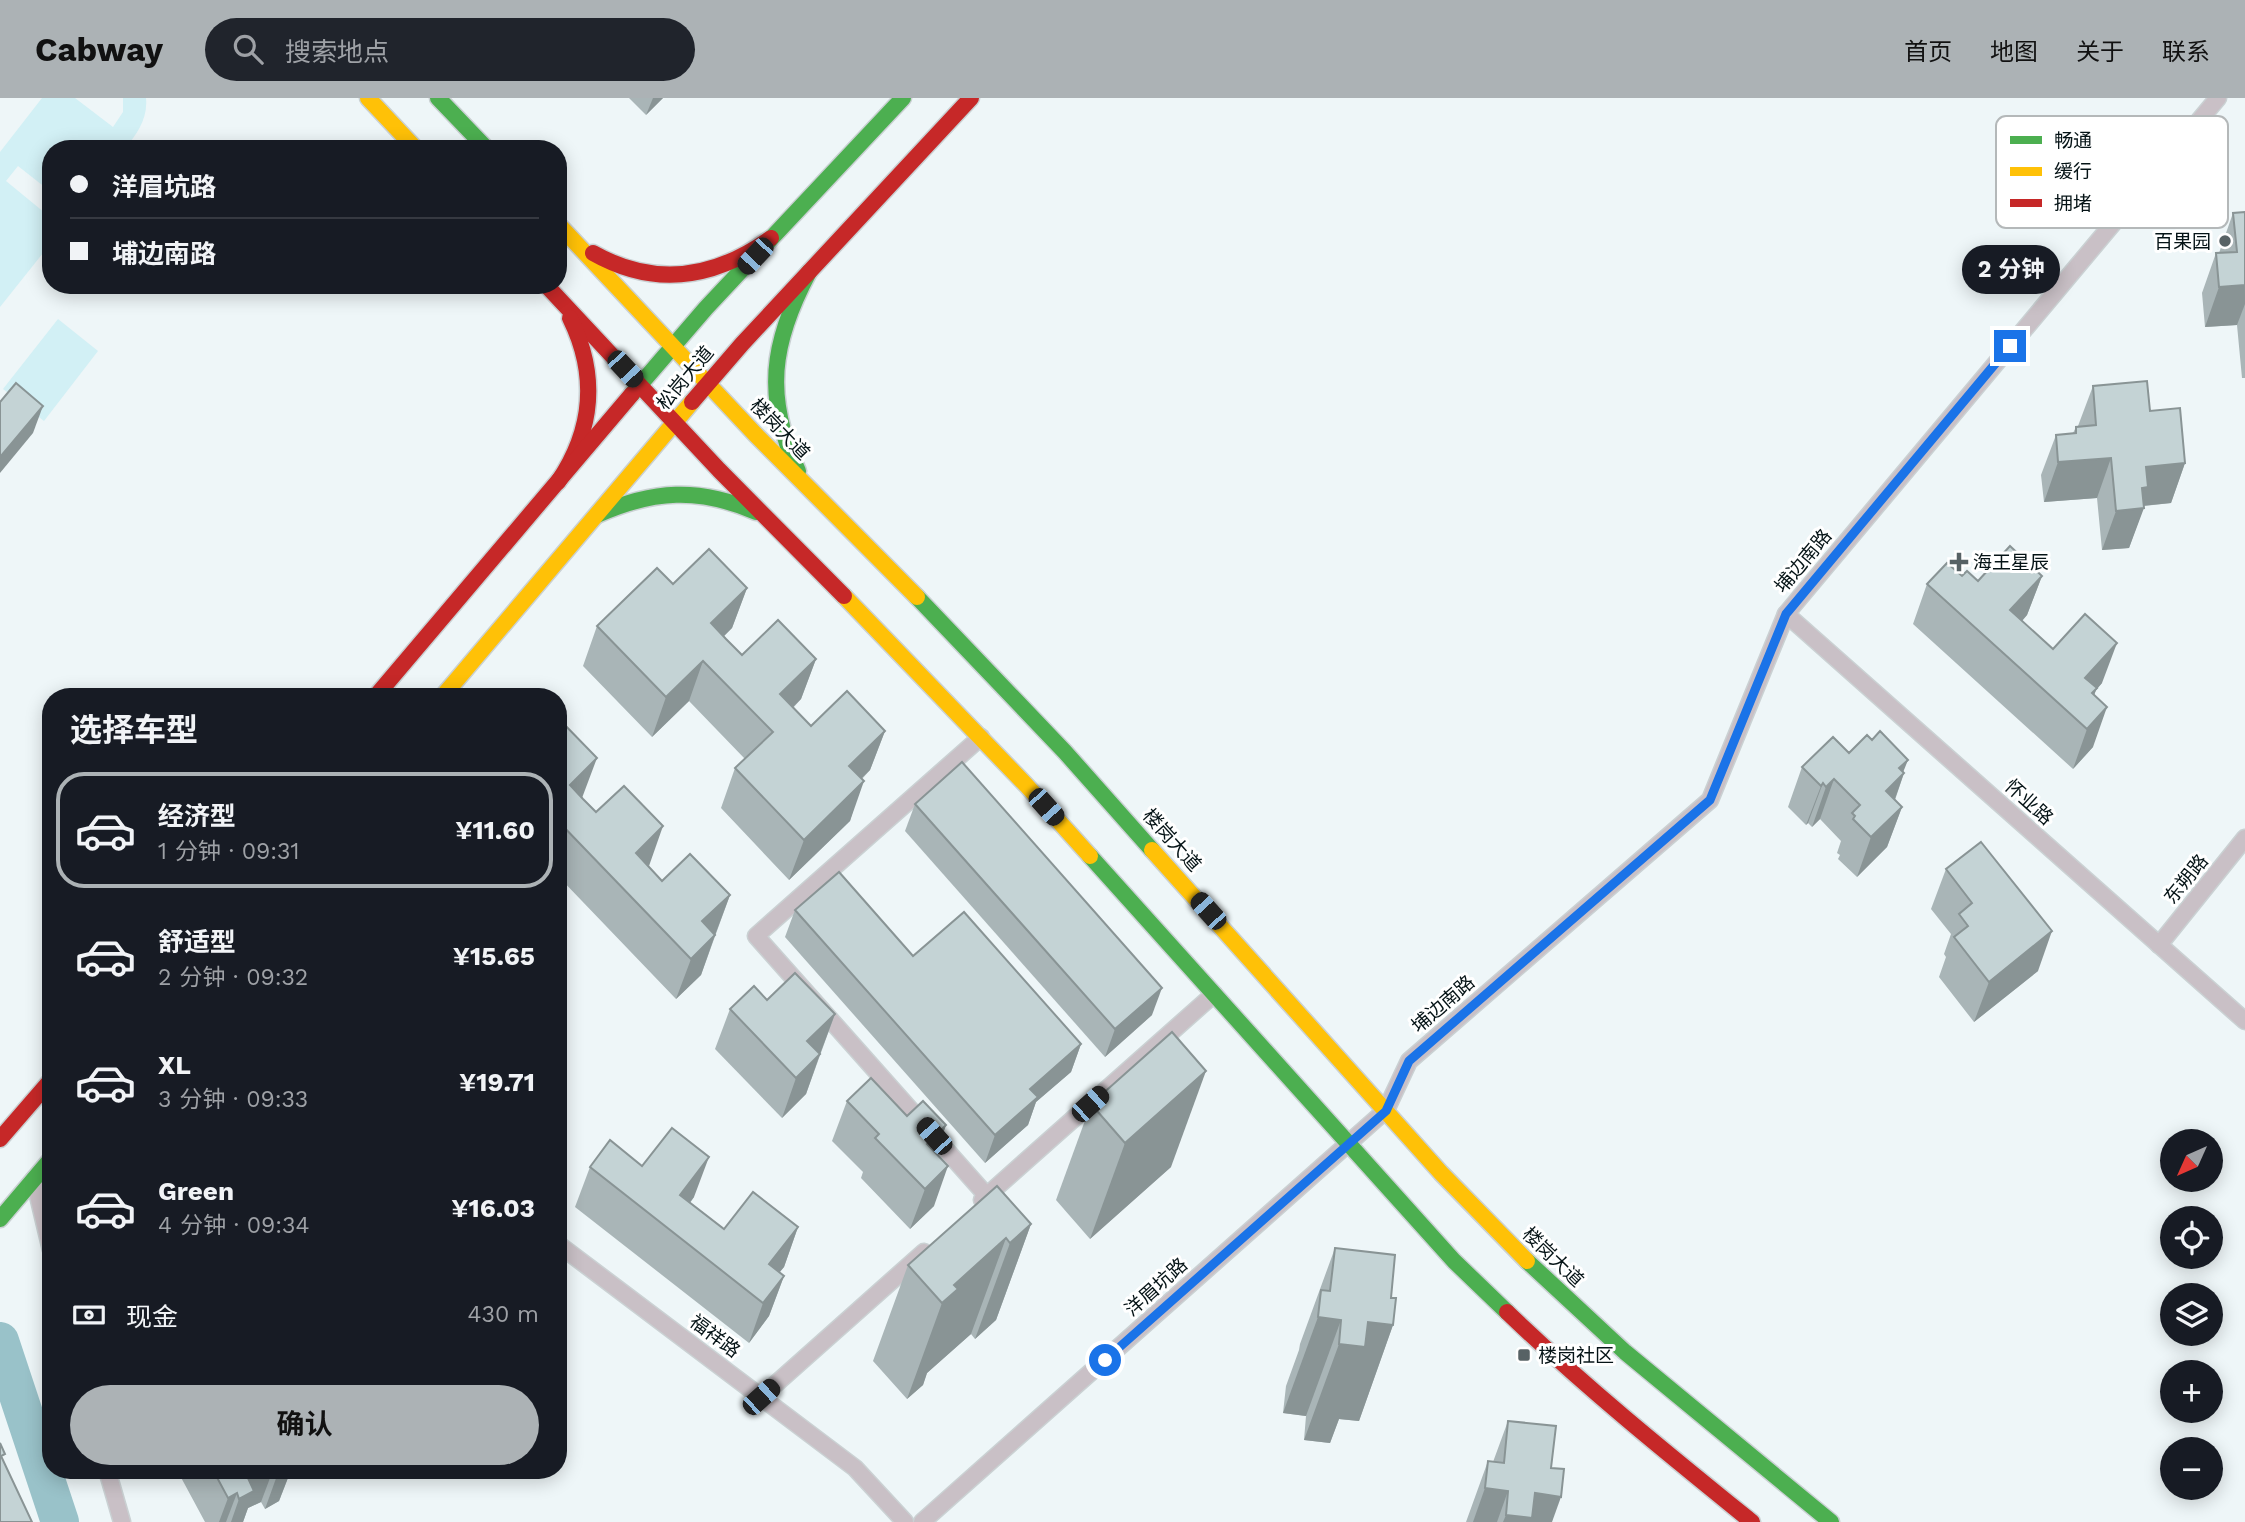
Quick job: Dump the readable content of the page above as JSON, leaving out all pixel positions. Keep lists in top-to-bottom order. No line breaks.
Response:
{"streets":{"main road":["松岗大道","楼岗大道"],"street":["埔边南路","怀业路","东朔路","洋眉坑路","福祥路"]},"crossings":[["松岗大道","楼岗大道"],["楼岗大道","埔边南路"],["楼岗大道","洋眉坑路"],["埔边南路","怀业路"],["埔边南路","洋眉坑路"],["怀业路","东朔路"]],"places":{"other":["百果园"],"health":["海王星辰"],"transit":["楼岗社区"]},"legend":["畅通","缓行","拥堵"],"north":"bottom left","page":{"header":"Cabway","search":"搜索地点","nav":["首页","地图","关于","联系"],"banner":["洋眉坑路","埔边南路"],"bubble":"2 分钟","heading":"选择车型","list":[{"name":"经济型","note":"1 分钟 · 09:31","value":"¥11.60"},{"name":"舒适型","note":"2 分钟 · 09:32","value":"¥15.65"},{"name":"XL","note":"3 分钟 · 09:33","value":"¥19.71"},{"name":"Green","note":"4 分钟 · 09:34","value":"¥16.03"}],"map_buttons":["+","−"],"pay":["现金","430 m"],"buttons":"确认"}}
